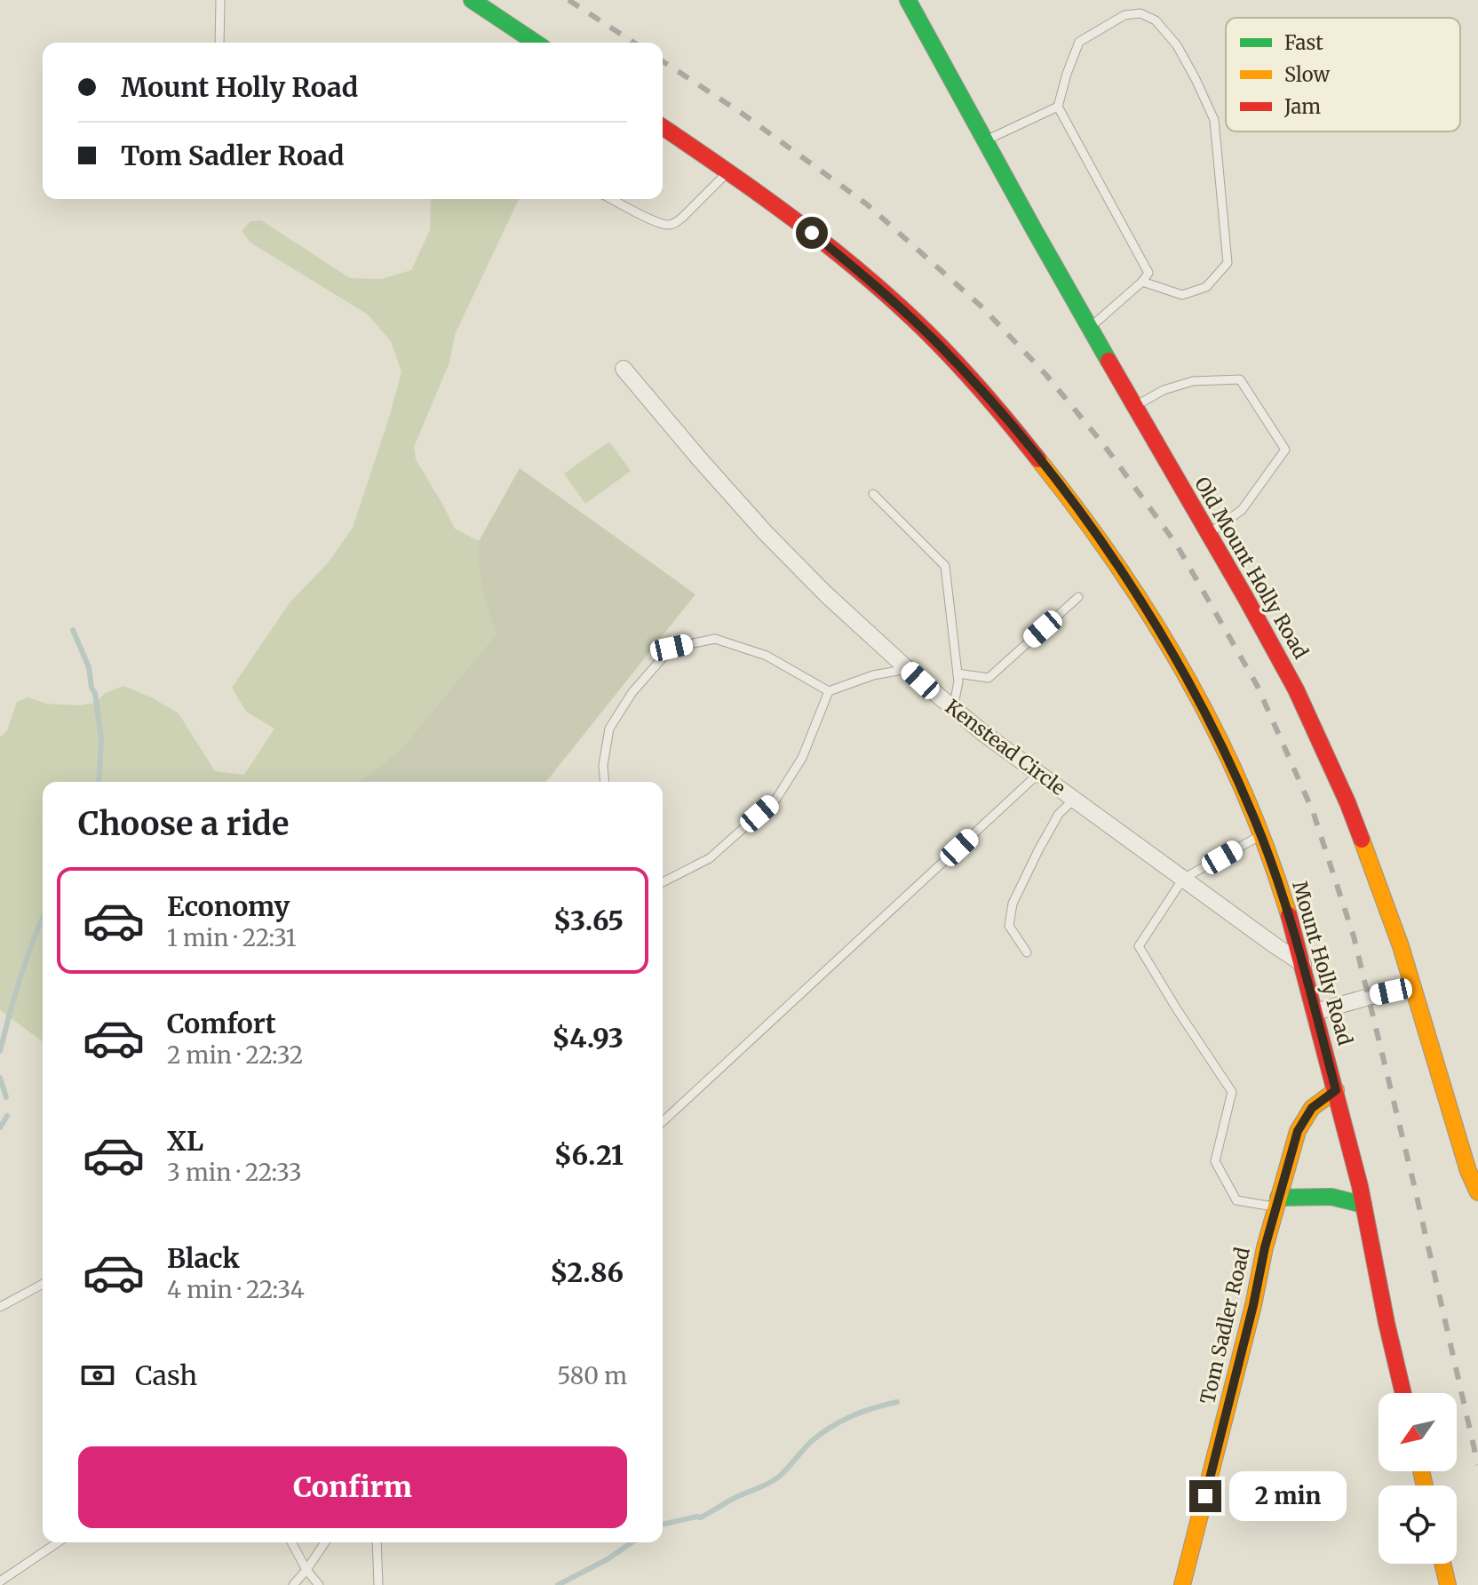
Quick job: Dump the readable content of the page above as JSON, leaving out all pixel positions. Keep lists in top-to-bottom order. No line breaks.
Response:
{"streets":{"street":["Old Mount Holly Road","Kenstead Circle","Mount Holly Road","Tom Sadler Road"]},"crossings":[["Kenstead Circle","Mount Holly Road"],["Mount Holly Road","Tom Sadler Road"]],"legend":["Fast","Slow","Jam"],"north":"bottom left","page":{"banner":["Mount Holly Road","Tom Sadler Road"],"heading":"Choose a ride","list":[{"name":"Economy","note":"1 min · 22:31","value":"$3.65"},{"name":"Comfort","note":"2 min · 22:32","value":"$4.93"},{"name":"XL","note":"3 min · 22:33","value":"$6.21"},{"name":"Black","note":"4 min · 22:34","value":"$2.86"}],"pay":["Cash","580 m"],"buttons":"Confirm","bubble":"2 min"}}
